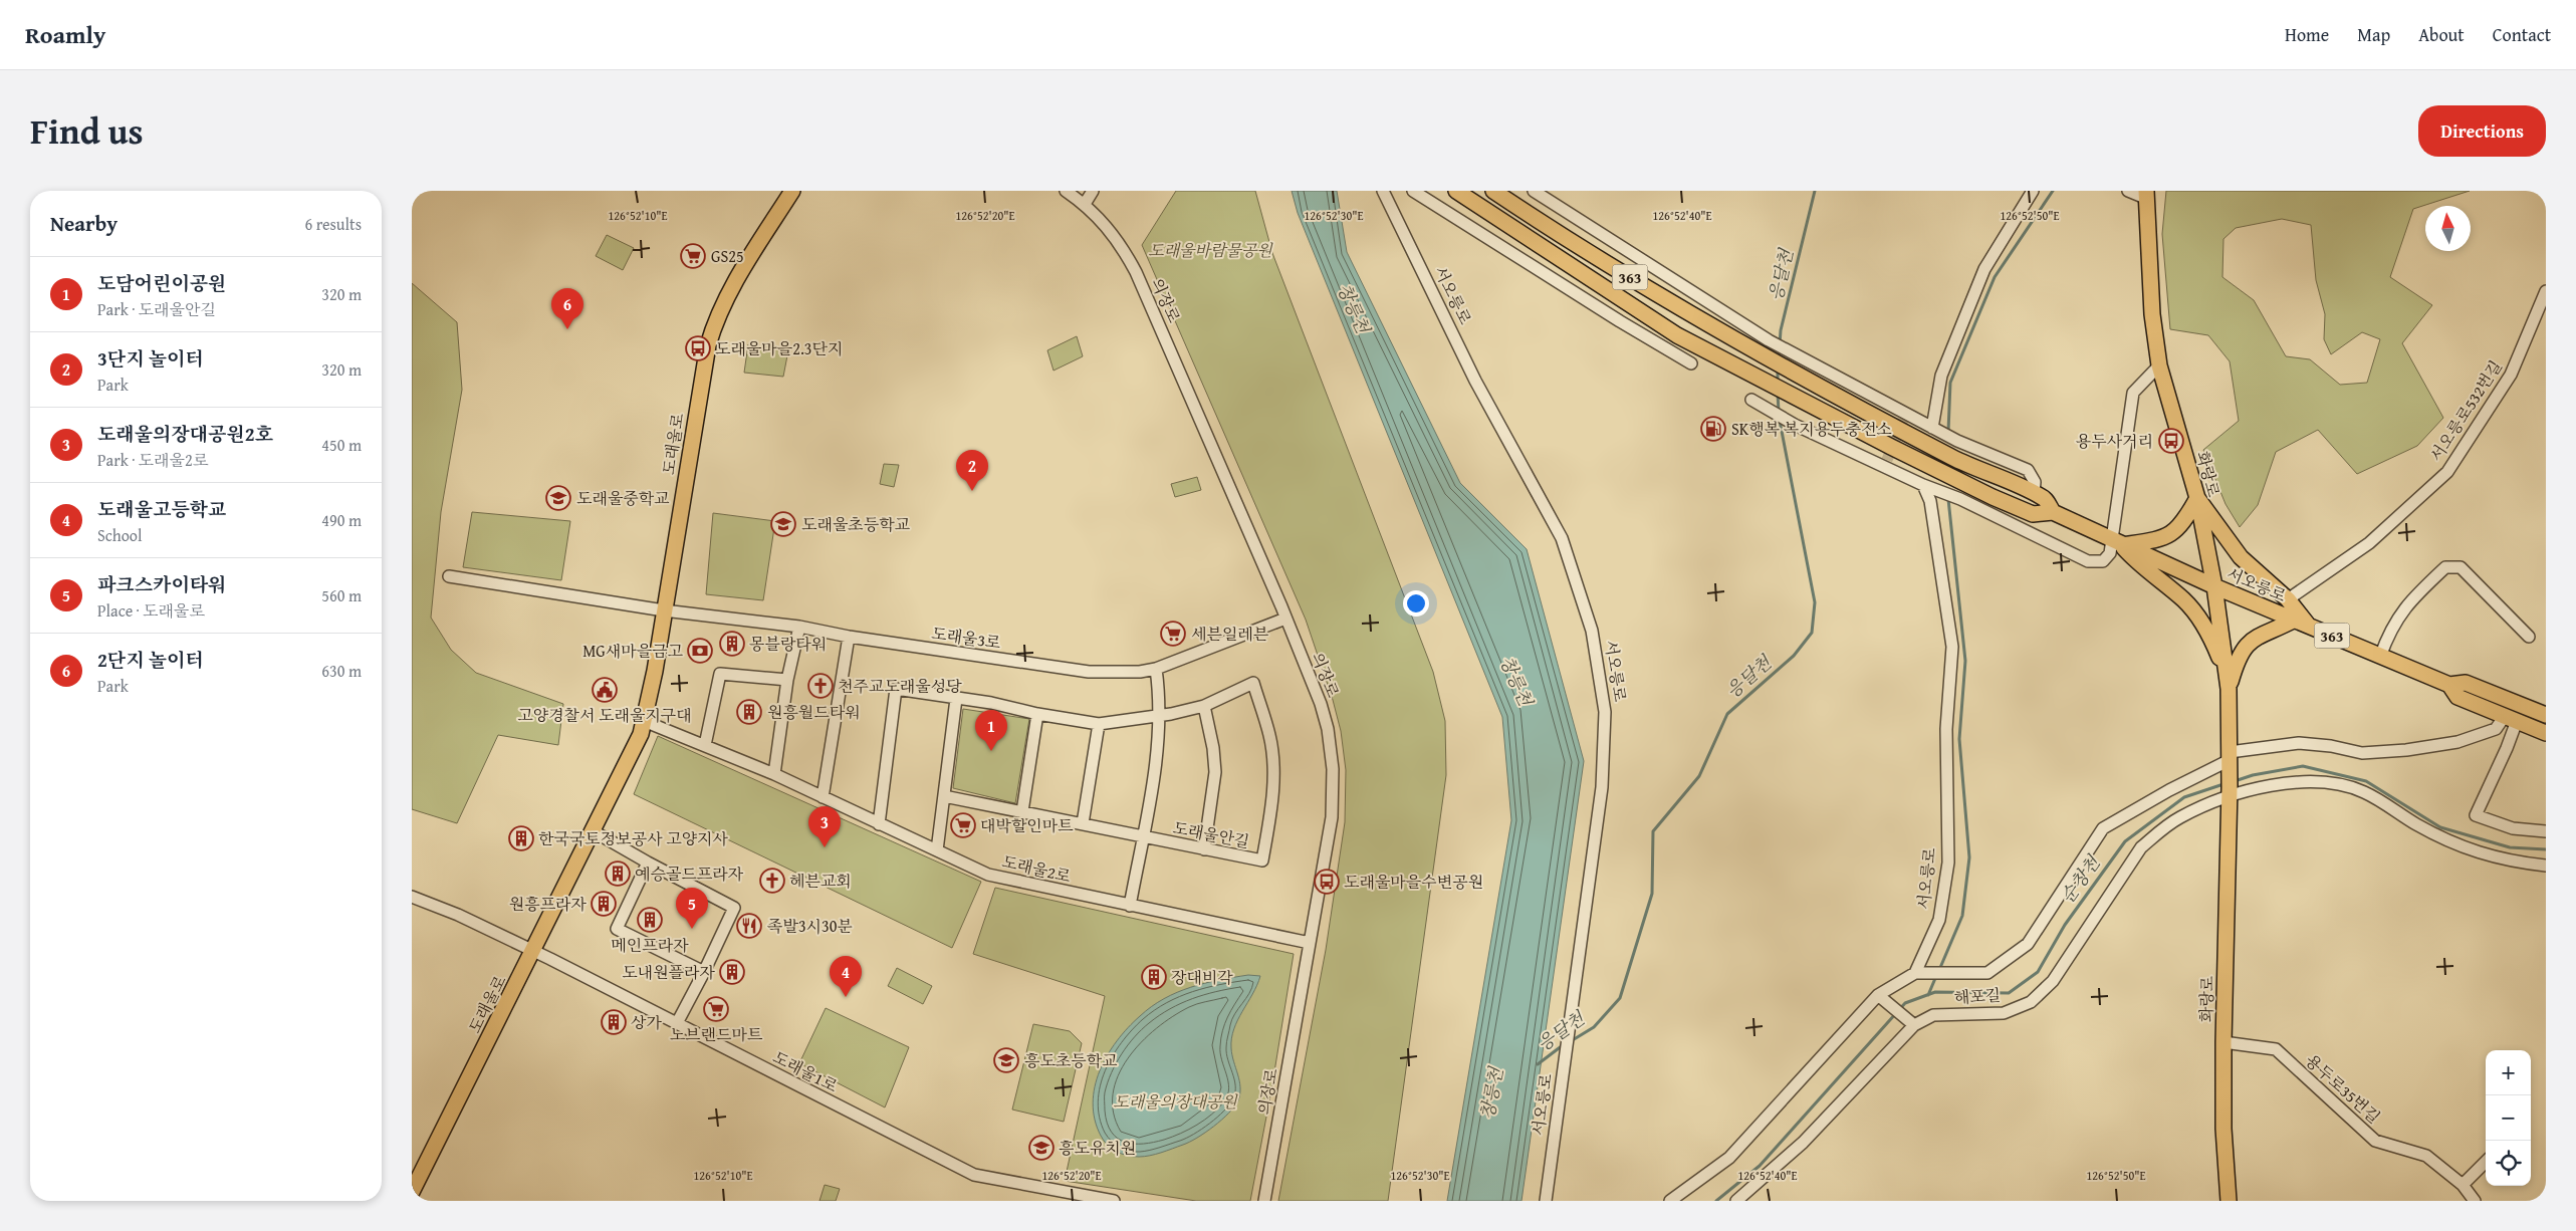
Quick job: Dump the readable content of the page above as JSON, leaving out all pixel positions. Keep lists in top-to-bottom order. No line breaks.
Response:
{"streets":{"main road":["363","서오릉로","도래울로","화랑로"],"street":["의장로","서오릉로532번길","도래울3로","도래울안길","도래울2로","해포길","도래울1로","용두로35번길"]},"crossings":[["서오릉로","화랑로"],["의장로","도래울3로"],["의장로","도래울2로"],["도래울로","도래울3로"],["도래울로","도래울2로"],["도래울로","도래울1로"],["화랑로","해포길"],["화랑로","용두로35번길"],["도래울안길","도래울2로"]],"water":["응달천","창릉천","순창천"],"parks":["도래울바람물공원","도래울의장대공원"],"places":{"supermarket":["GS25","세븐일레븐","대박할인마트","노브랜드마트"],"bus stop":["도래울마을2.3단지","용두사거리","도래울마을수변공원"],"fuel station":["SK행복 복지용두충전소"],"school or university":["도래울중학교","도래울초등학교","흥도초등학교","흥도유치원"],"building":["몽블랑타워","원흥월드타워","한국국토정보공사 고양지사","예승골드프라자","원흥프라자","메인프라자","도내원플라자","장대비각","상가"],"bank":["MG새마을금고"],"church":["천주교도래울성당","헤븐교회"],"public building":["고양경찰서 도래울지구대"],"restaurant":["족발3시30분"]},"north":"top","page":{"header":"Roamly","nav":["Home","Map","About","Contact"],"title":"Find us","buttons":"Directions","heading":["Nearby","6 results"],"list":[{"mark":"1","name":"도담어린이공원","note":"Park · 도래울안길","value":"320 m"},{"mark":"2","name":"3단지 놀이터","note":"Park","value":"320 m"},{"mark":"3","name":"도래울의장대공원2호","note":"Park · 도래울2로","value":"450 m"},{"mark":"4","name":"도래울고등학교","note":"School","value":"490 m"},{"mark":"5","name":"파크스카이타워","note":"Place · 도래울로","value":"560 m"},{"mark":"6","name":"2단지 놀이터","note":"Park","value":"630 m"}],"pins":["6","2","1","3","5","4"],"map_buttons":["+","−"]},"coordinates":["126°52'10\"E","126°52'20\"E","126°52'30\"E","126°52'40\"E","126°52'50\"E"]}
